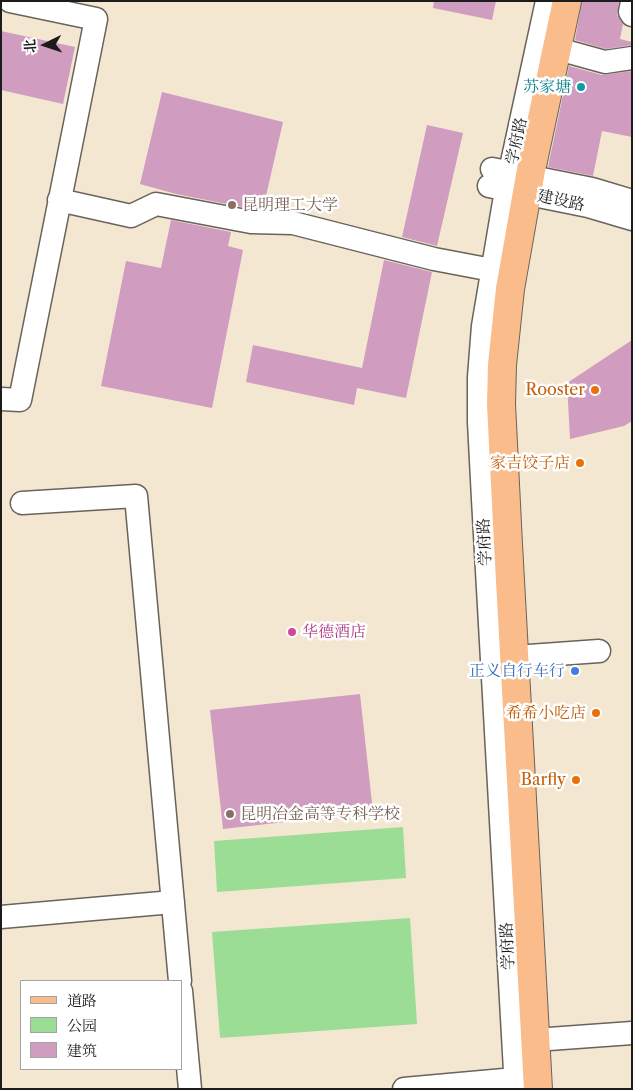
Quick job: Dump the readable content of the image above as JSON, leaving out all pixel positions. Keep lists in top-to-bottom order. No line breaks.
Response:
{"streets":{"main road":["学府路"],"street":["建设路"]},"crossings":[["学府路","建设路"]],"places":["苏家塘","昆明理工大学","Rooster","家吉饺子店","华德酒店","正义自行车行","希希小吃店","Barfly","昆明冶金高等专科学校"],"legend":["道路","公园","建筑"],"north":"left"}
